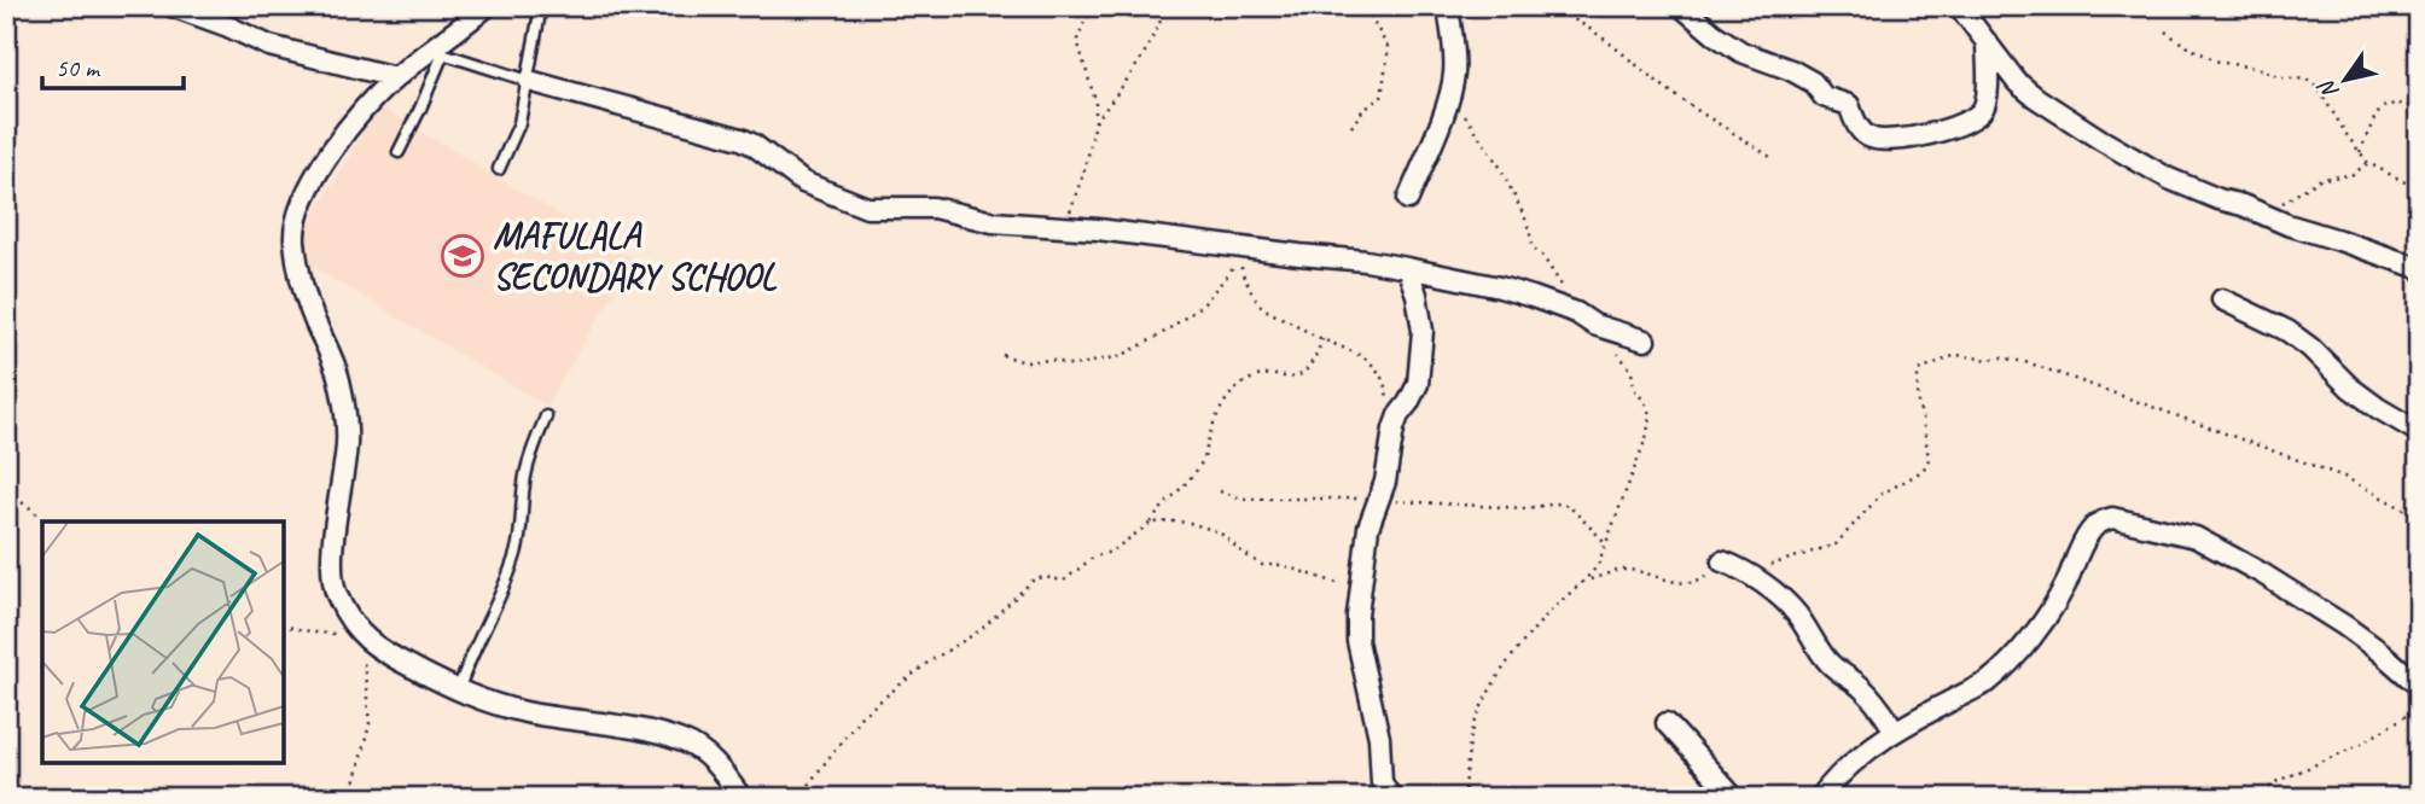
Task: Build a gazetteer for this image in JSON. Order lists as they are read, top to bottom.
{
  "places": {
    "school or university": ["MAFULALA SECONDARY SCHOOL"]
  },
  "scale_bar": "50 m",
  "north": "bottom left"
}
